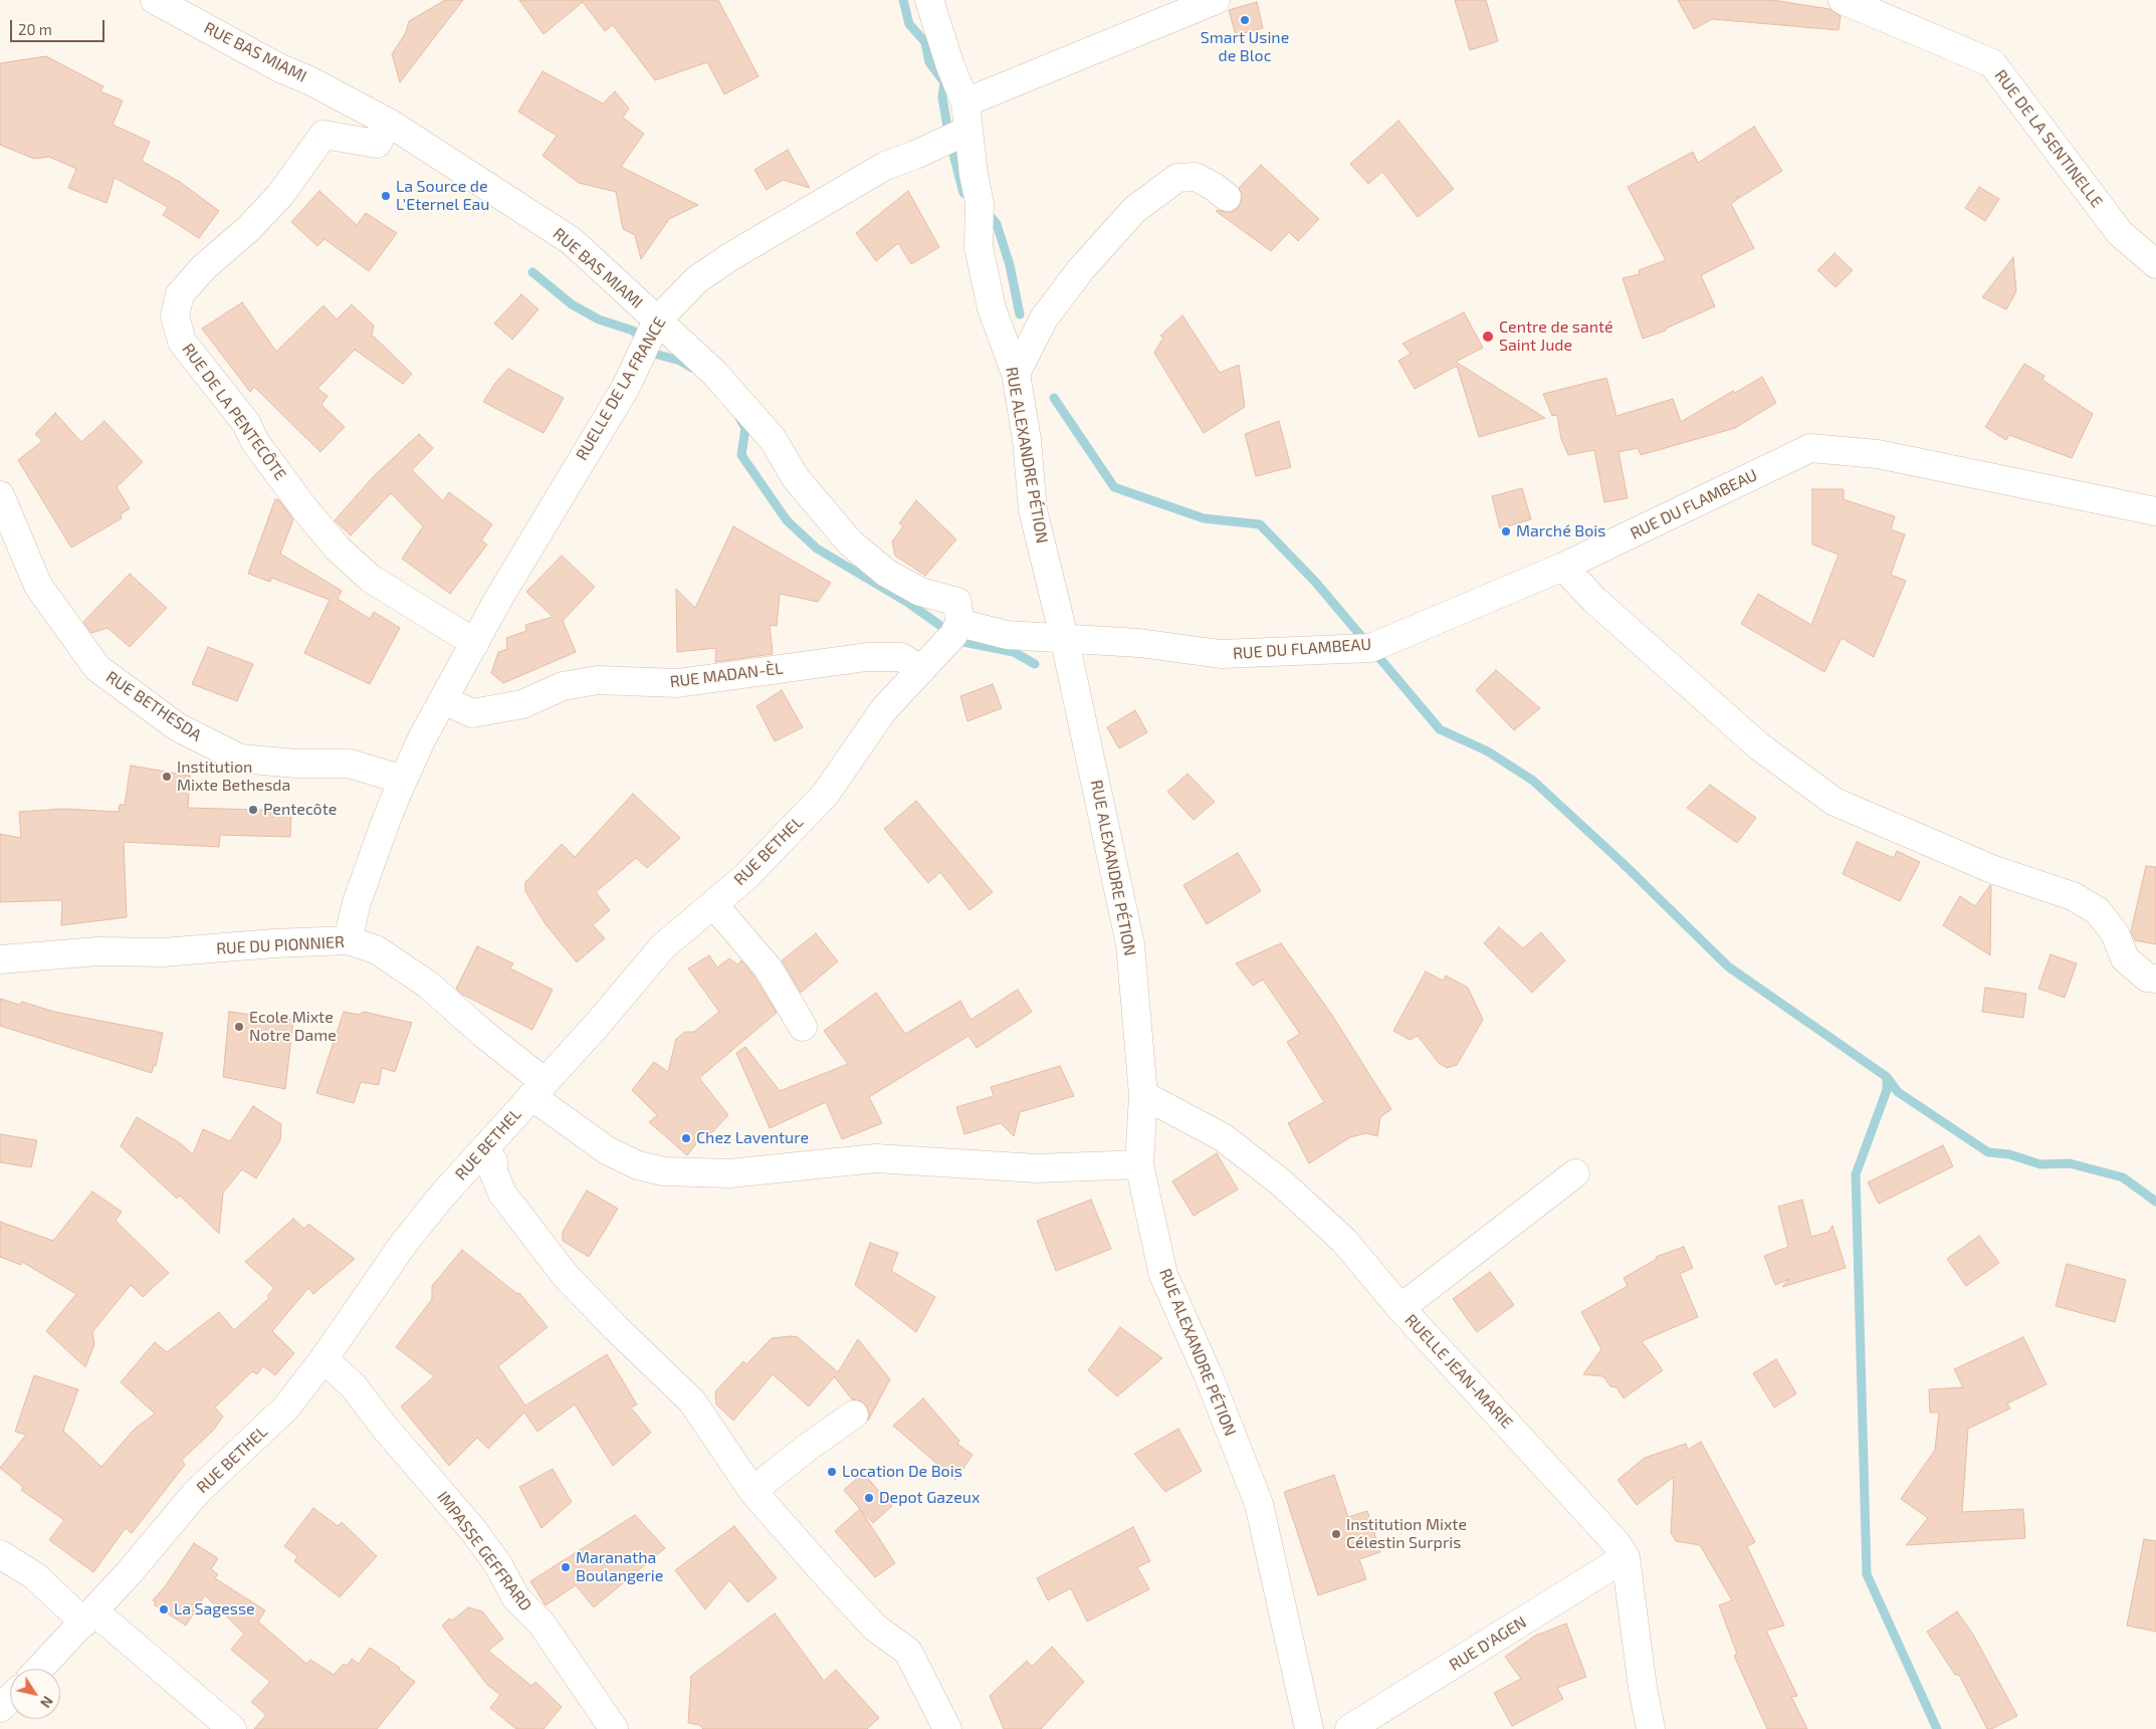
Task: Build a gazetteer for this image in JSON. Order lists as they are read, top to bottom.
{
  "streets": {
    "street": [
      "RUE BAS MIAMI",
      "RUE DE LA SENTINELLE",
      "RUELLE DE LA FRANCE",
      "RUE DE LA PENTECÔTE",
      "RUE ALEXANDRE PÉTION",
      "RUE DU FLAMBEAU",
      "RUE MADAN-ÈL",
      "RUE BETHESDA",
      "RUE BETHEL",
      "RUE DU PIONNIER",
      "RUELLE JEAN-MARIE",
      "IMPASSE GEFFRARD",
      "RUE D'AGEN"
    ]
  },
  "crossings": [
    ["RUE BAS MIAMI", "RUELLE DE LA FRANCE"],
    ["RUE BAS MIAMI", "RUE DE LA PENTECÔTE"],
    ["RUE BAS MIAMI", "RUE DU FLAMBEAU"],
    ["RUE BAS MIAMI", "RUE BETHEL"],
    ["RUELLE DE LA FRANCE", "RUE DE LA PENTECÔTE"],
    ["RUELLE DE LA FRANCE", "RUE ALEXANDRE PÉTION"],
    ["RUELLE DE LA FRANCE", "RUE MADAN-ÈL"],
    ["RUELLE DE LA FRANCE", "RUE BETHESDA"],
    ["RUELLE DE LA FRANCE", "RUE DU PIONNIER"],
    ["RUE ALEXANDRE PÉTION", "RUE DU FLAMBEAU"],
    ["RUE ALEXANDRE PÉTION", "RUE DU PIONNIER"],
    ["RUE ALEXANDRE PÉTION", "RUELLE JEAN-MARIE"],
    ["RUE DU FLAMBEAU", "RUE BETHEL"],
    ["RUE MADAN-ÈL", "RUE BETHEL"],
    ["RUE BETHEL", "RUE DU PIONNIER"],
    ["RUE BETHEL", "IMPASSE GEFFRARD"],
    ["RUELLE JEAN-MARIE", "RUE D'AGEN"]
  ],
  "places": [
    "Smart Usine de Bloc",
    "La Source de L'Eternel Eau",
    "Centre de santé Saint Jude",
    "Marché Bois",
    "Institution Mixte Bethesda",
    "Pentecôte",
    "Ecole Mixte Notre Dame",
    "Chez Laventure",
    "Location De Bois",
    "Depot Gazeux",
    "Institution Mixte Célestin Surpris",
    "Maranatha Boulangerie",
    "La Sagesse"
  ],
  "scale_bar": "20 m",
  "north": "bottom right"
}
